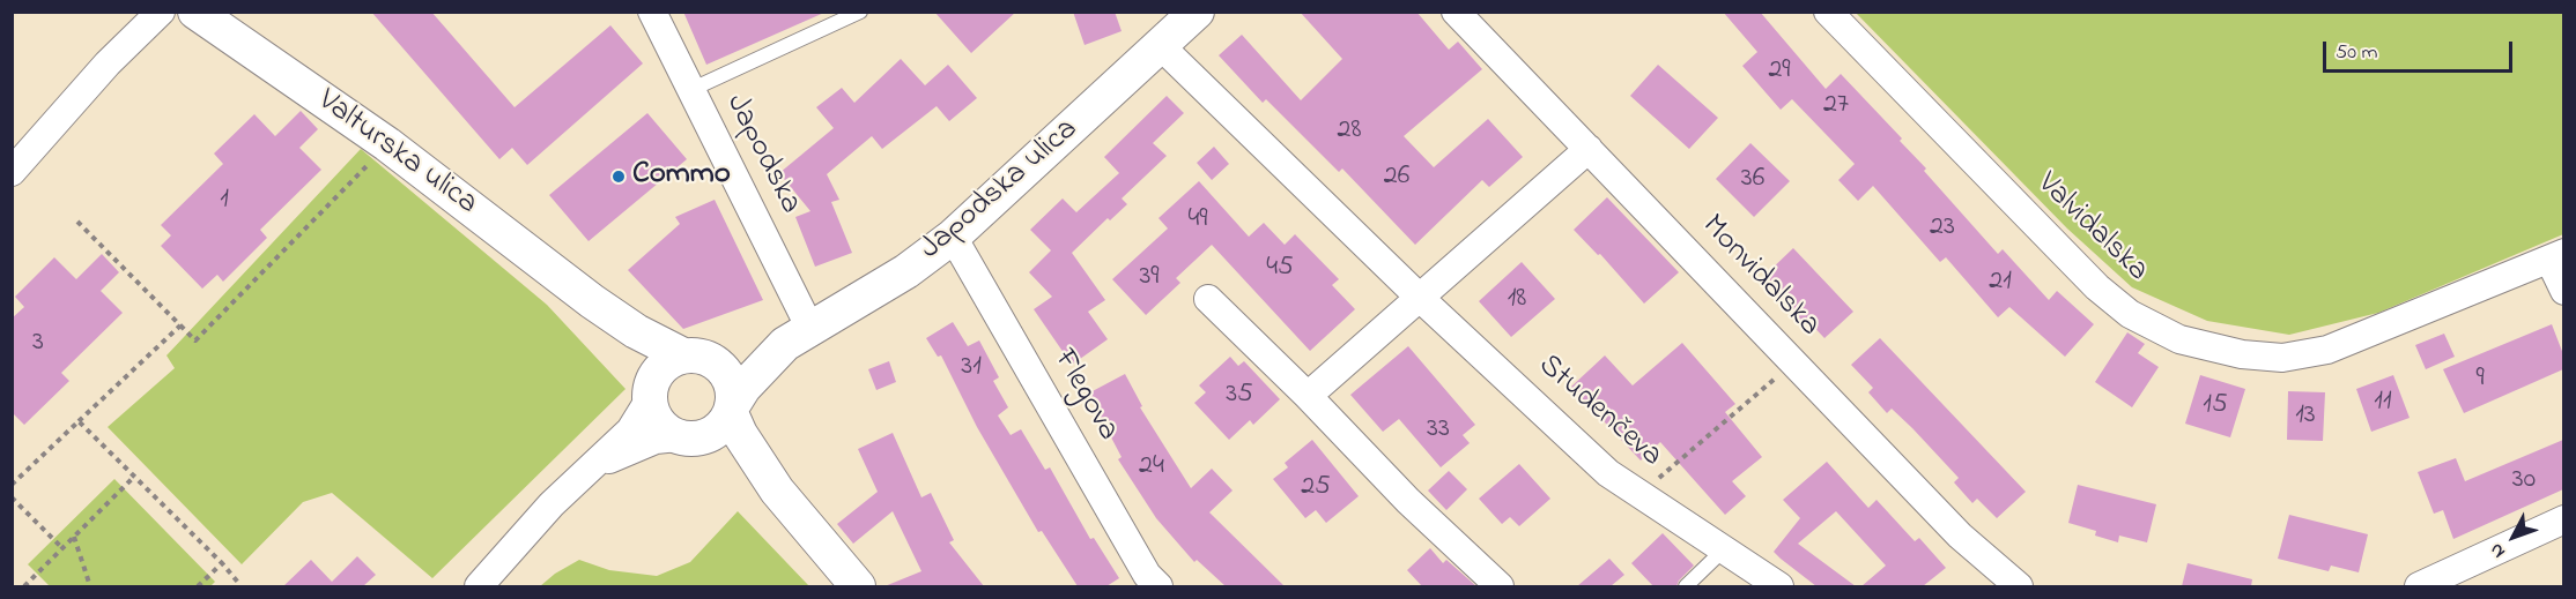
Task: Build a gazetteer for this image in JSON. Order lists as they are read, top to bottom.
{
  "streets": {
    "street": [
      "Valturska ulica",
      "Japodska",
      "Japodska ulica",
      "Valvidalska",
      "Monvidalska",
      "Flegova",
      "Studenčeva"
    ]
  },
  "crossings": [
    ["Valturska ulica", "Japodska ulica"],
    ["Japodska", "Japodska ulica"],
    ["Japodska ulica", "Flegova"],
    ["Japodska ulica", "Studenčeva"]
  ],
  "places": ["Commo"],
  "house_numbers": [
    "29",
    "27",
    "28",
    "26",
    "36",
    "1",
    "49",
    "23",
    "45",
    "39",
    "21",
    "18",
    "3",
    "31",
    "9",
    "35",
    "11",
    "15",
    "13",
    "33",
    "24",
    "30",
    "25"
  ],
  "scale_bar": "50 m",
  "north": "bottom left"
}
